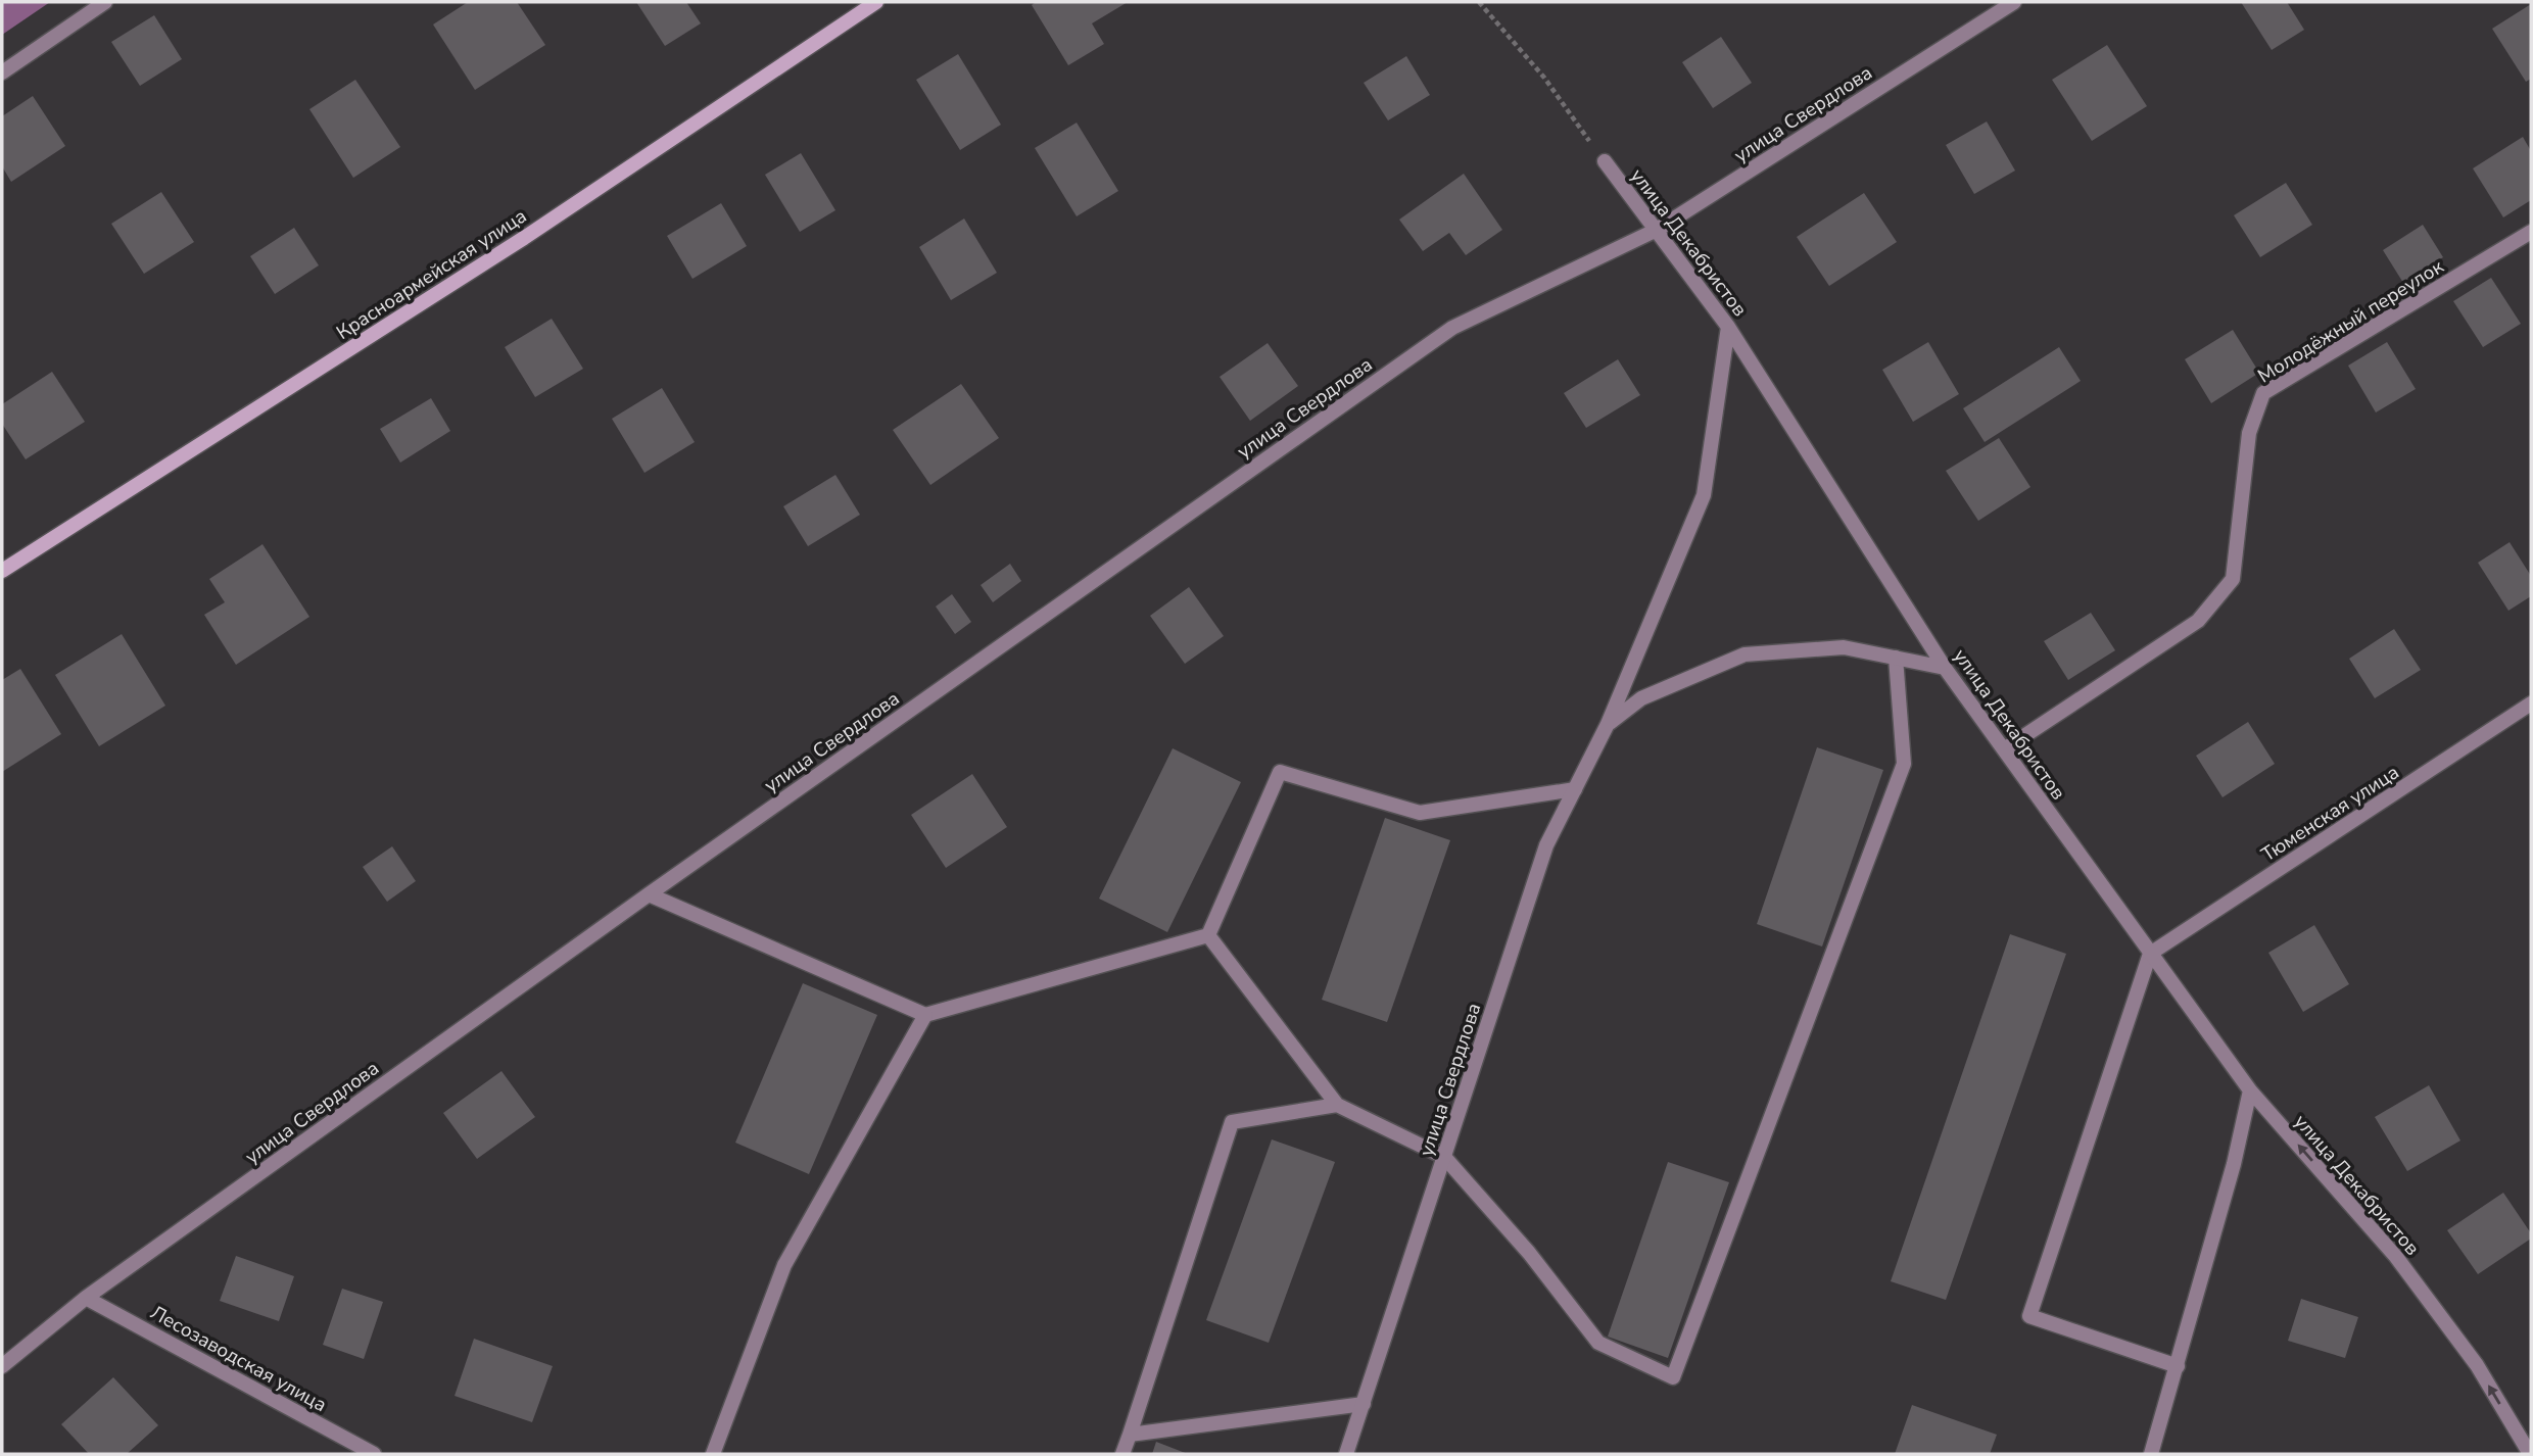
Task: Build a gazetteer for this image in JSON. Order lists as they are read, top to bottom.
{
  "streets": {
    "main road": ["Красноармейская улица"],
    "street": [
      "улица Свердлова",
      "улица Декабристов",
      "Молодёжный переулок",
      "Тюменская улица",
      "Лесозаводская улица"
    ]
  },
  "crossings": [
    ["улица Свердлова", "улица Декабристов"],
    ["улица Свердлова", "Лесозаводская улица"],
    ["улица Декабристов", "Молодёжный переулок"],
    ["улица Декабристов", "Тюменская улица"]
  ]
}
